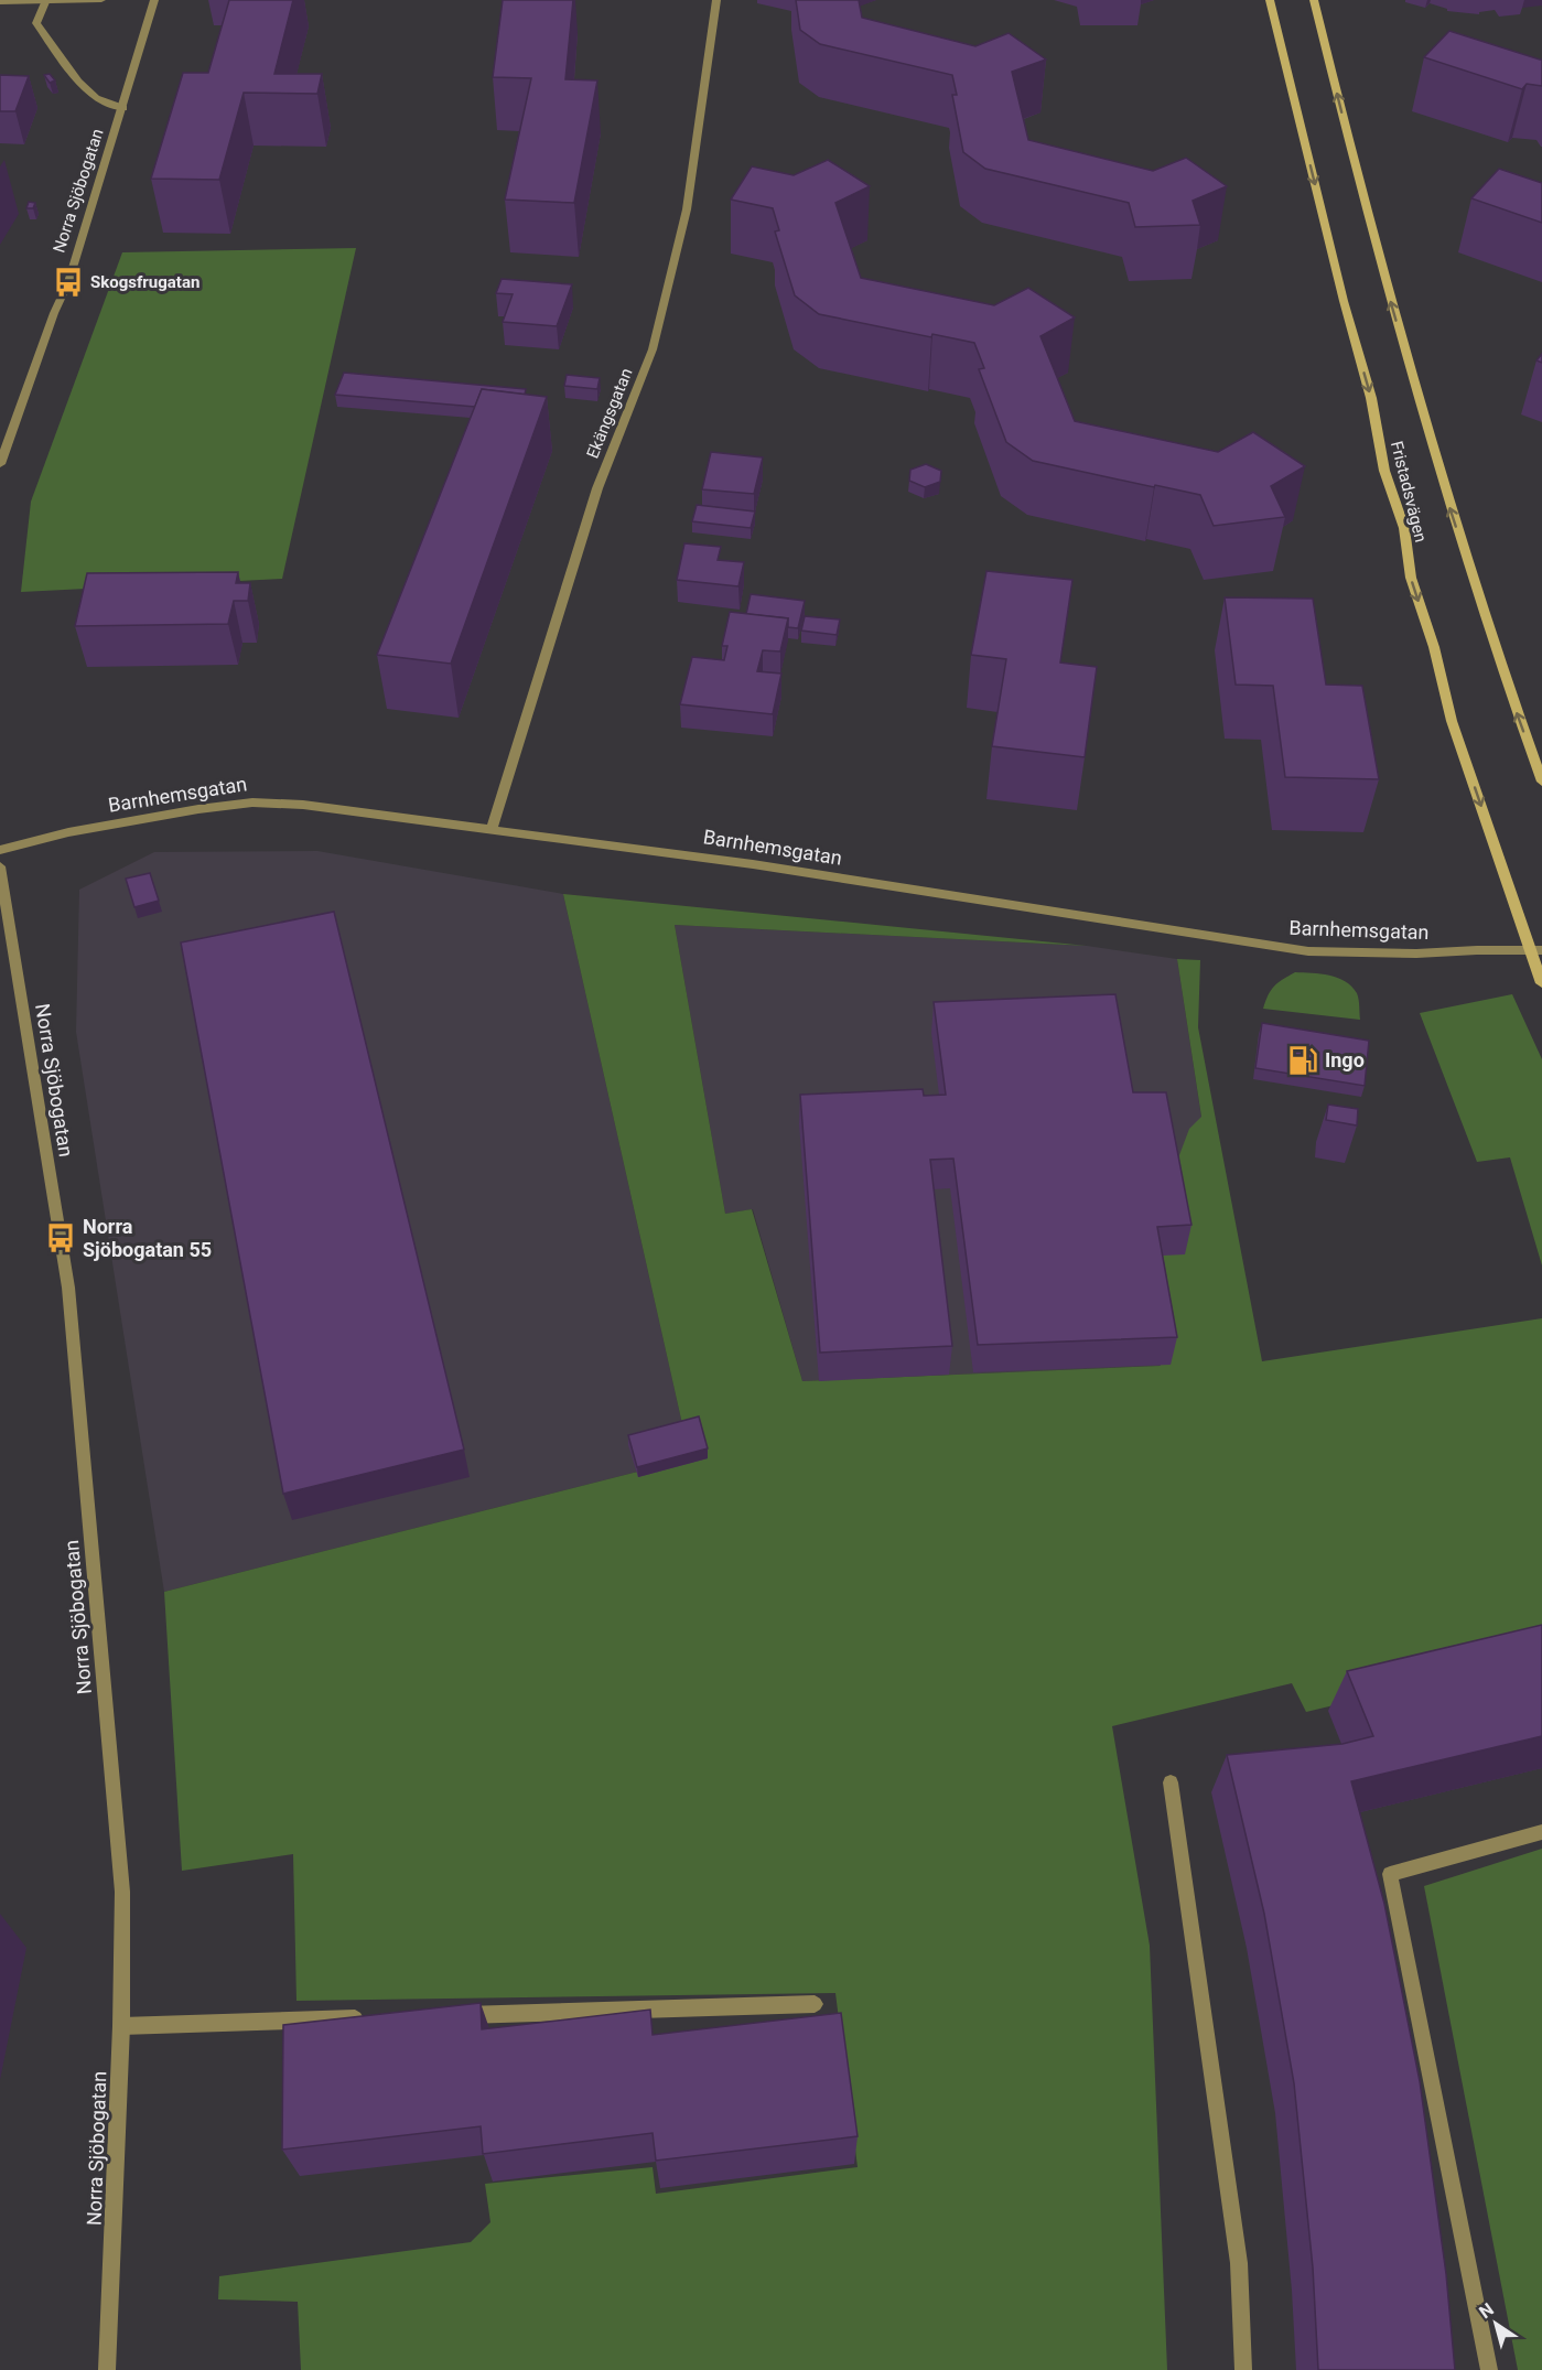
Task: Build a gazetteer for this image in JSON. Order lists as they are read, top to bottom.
{
  "streets": {
    "street": [
      "Norra Sjöbogatan",
      "Ekängsgatan",
      "Fristadsvägen",
      "Barnhemsgatan"
    ]
  },
  "crossings": [
    ["Ekängsgatan", "Barnhemsgatan"],
    ["Fristadsvägen", "Barnhemsgatan"]
  ],
  "places": {
    "bus stop": ["Skogsfrugatan", "Norra Sjöbogatan 55"],
    "fuel station": ["Ingo"]
  },
  "north": "top left"
}
